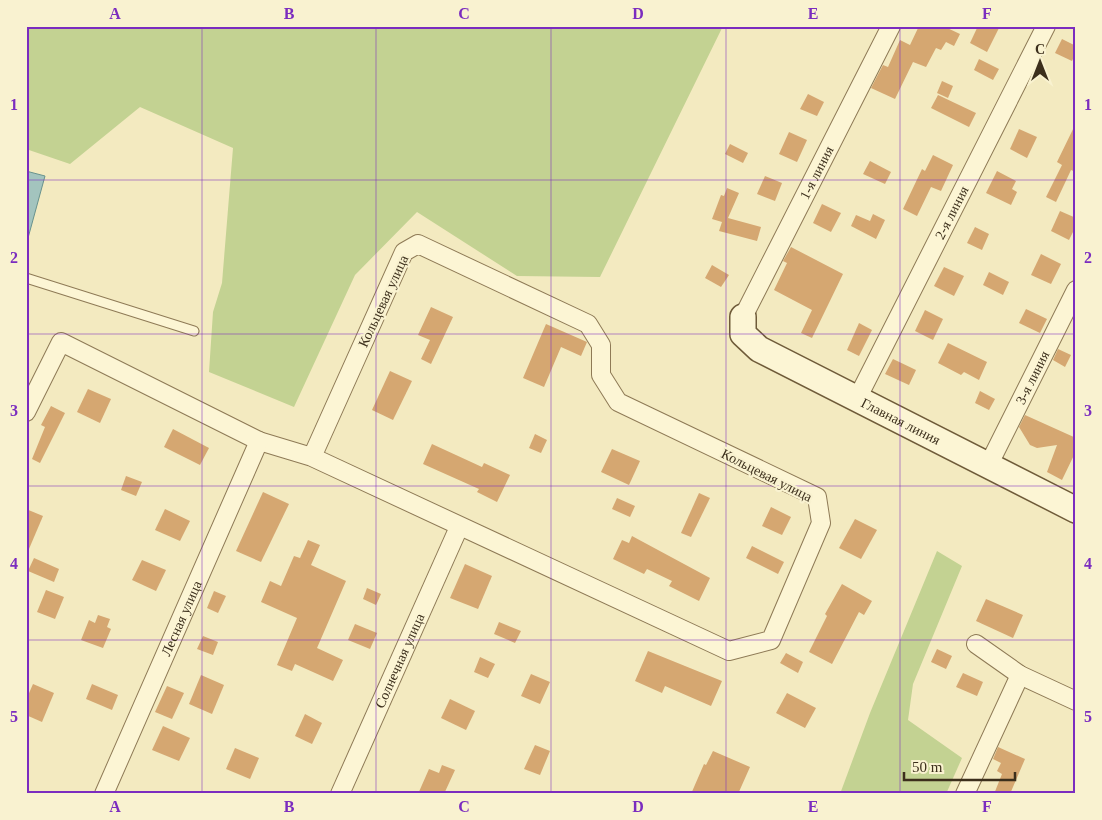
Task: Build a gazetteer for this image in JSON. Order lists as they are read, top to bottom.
{
  "streets": {
    "street": [
      "1-я линия",
      "2-я линия",
      "Кольцевая улица",
      "3-я линия",
      "Главная линия",
      "Лесная улица",
      "Солнечная улица"
    ]
  },
  "crossings": [
    ["1-я линия", "Главная линия"],
    ["2-я линия", "Главная линия"],
    ["Кольцевая улица", "Лесная улица"],
    ["Кольцевая улица", "Солнечная улица"],
    ["3-я линия", "Главная линия"]
  ],
  "scale_bar": "50 m",
  "north": "top",
  "grid": {
    "columns": [
      "A",
      "B",
      "C",
      "D",
      "E",
      "F"
    ],
    "rows": [
      "1",
      "2",
      "3",
      "4",
      "5"
    ]
  }
}
